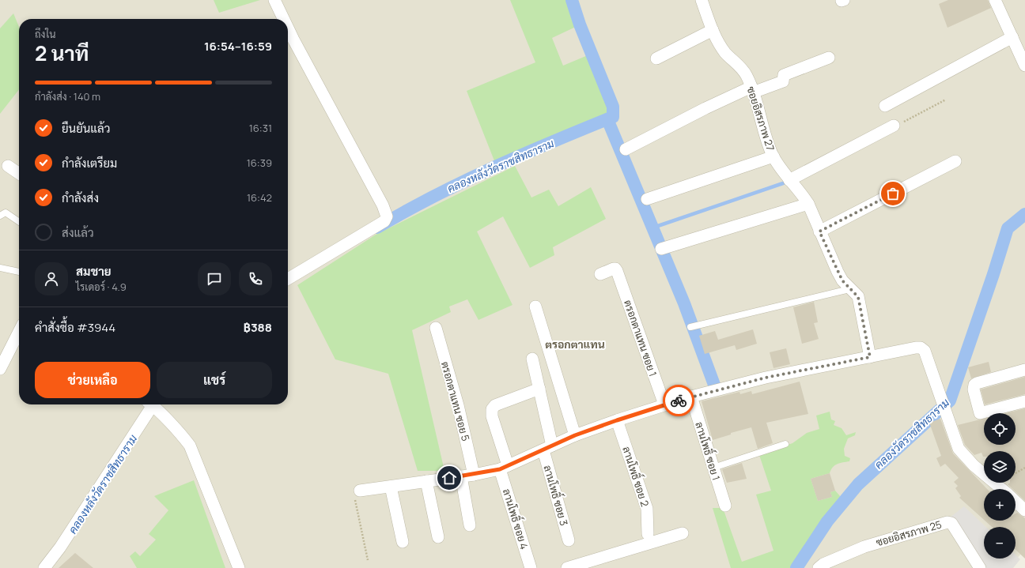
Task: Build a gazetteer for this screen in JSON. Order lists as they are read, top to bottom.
{
  "streets": {
    "street": [
      "ซอยอิสรภาพ 27",
      "ตรอกตาแทน ซอย 1",
      "ตรอกตาแทน ซอย 5",
      "ลานโพธิ์ ซอย 1",
      "ลานโพธิ์ ซอย 2",
      "ลานโพธิ์ ซอย 3",
      "ลานโพธิ์ ซอย 4",
      "ซอยอิสรภาพ 25"
    ]
  },
  "crossings": [
    ["ลานโพธิ์ ซอย 3", "ลานโพธิ์ ซอย 4"]
  ],
  "districts": ["ตรอกตาแทน"],
  "water": ["คลองหลังวัดราชสิทธาราม", "คลองวัดราชสิทธาราม"],
  "page": {
    "heading": ["2 นาที", "ถึงใน", "16:54–16:59"],
    "panel": [
      "สมชาย",
      "ไรเดอร์ · 4.9",
      "คำสั่งซื้อ #3944",
      "฿388"
    ],
    "bar": "กำลังส่ง · 140 m",
    "list": [
      ["ยืนยันแล้ว", "16:31"],
      ["กำลังเตรียม", "16:39"],
      ["กำลังส่ง", "16:42"],
      "ส่งแล้ว"
    ],
    "buttons": ["ช่วยเหลือ", "แชร์"],
    "map_buttons": ["+", "−"]
  }
}
